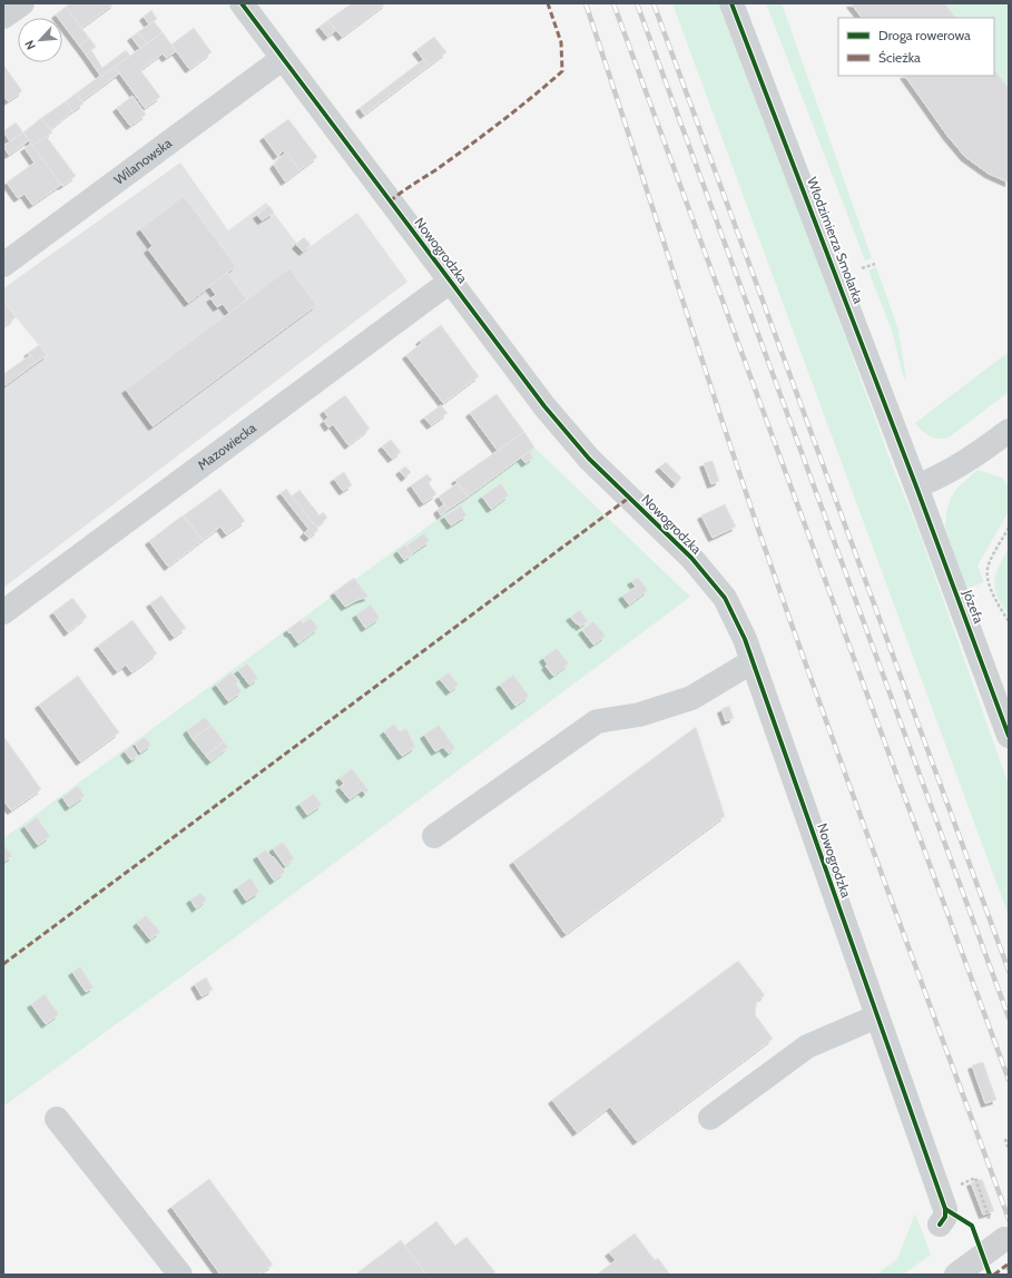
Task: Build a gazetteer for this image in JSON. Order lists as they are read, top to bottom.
{
  "streets": {
    "street": [
      "Wilanowska",
      "Włodzimierza Smolarka",
      "Nowogrodzka",
      "Mazowiecka",
      "Józefa"
    ]
  },
  "crossings": [
    ["Wilanowska", "Nowogrodzka"],
    ["Włodzimierza Smolarka", "Józefa"],
    ["Nowogrodzka", "Mazowiecka"]
  ],
  "legend": ["Droga rowerowa", "Ścieżka"],
  "north": "bottom left"
}
